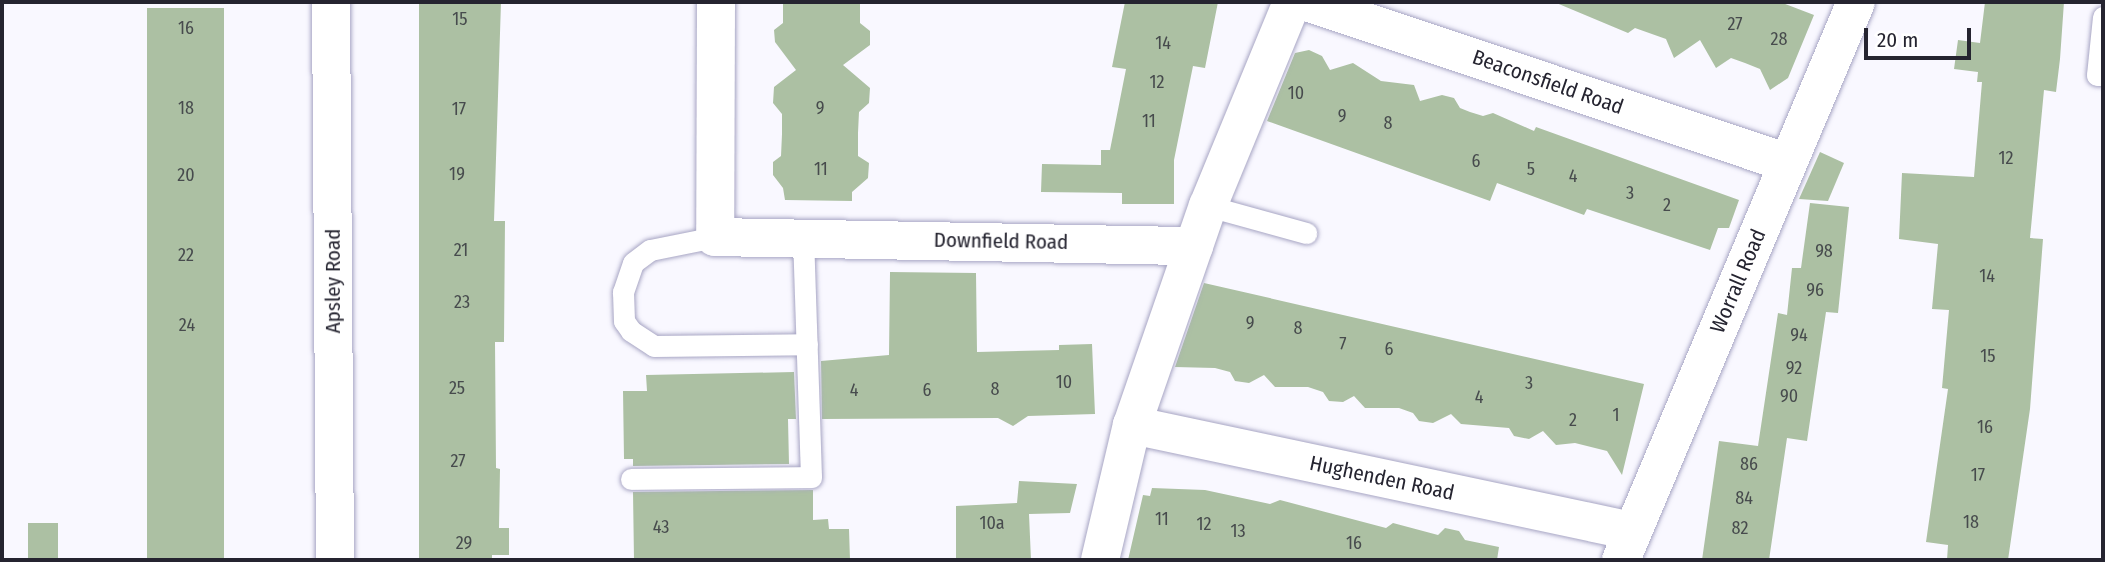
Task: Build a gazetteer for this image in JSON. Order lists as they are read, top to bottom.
{
  "streets": {
    "street": [
      "Beaconsfield Road",
      "Downfield Road",
      "Apsley Road",
      "Worrall Road",
      "Hughenden Road"
    ]
  },
  "crossings": [
    ["Beaconsfield Road", "Worrall Road"],
    ["Worrall Road", "Hughenden Road"]
  ],
  "house_numbers": [
    "15",
    "27",
    "16",
    "28",
    "14",
    "12",
    "10",
    "18",
    "9",
    "17",
    "9",
    "11",
    "8",
    "12",
    "6",
    "11",
    "5",
    "19",
    "20",
    "4",
    "3",
    "2",
    "21",
    "98",
    "22",
    "14",
    "96",
    "23",
    "9",
    "24",
    "8",
    "94",
    "7",
    "6",
    "15",
    "92",
    "10",
    "3",
    "25",
    "8",
    "4",
    "6",
    "90",
    "4",
    "1",
    "2",
    "16",
    "27",
    "86",
    "17",
    "84",
    "11",
    "18",
    "10a",
    "12",
    "43",
    "82",
    "13",
    "29",
    "16"
  ],
  "scale_bar": "20 m"
}
